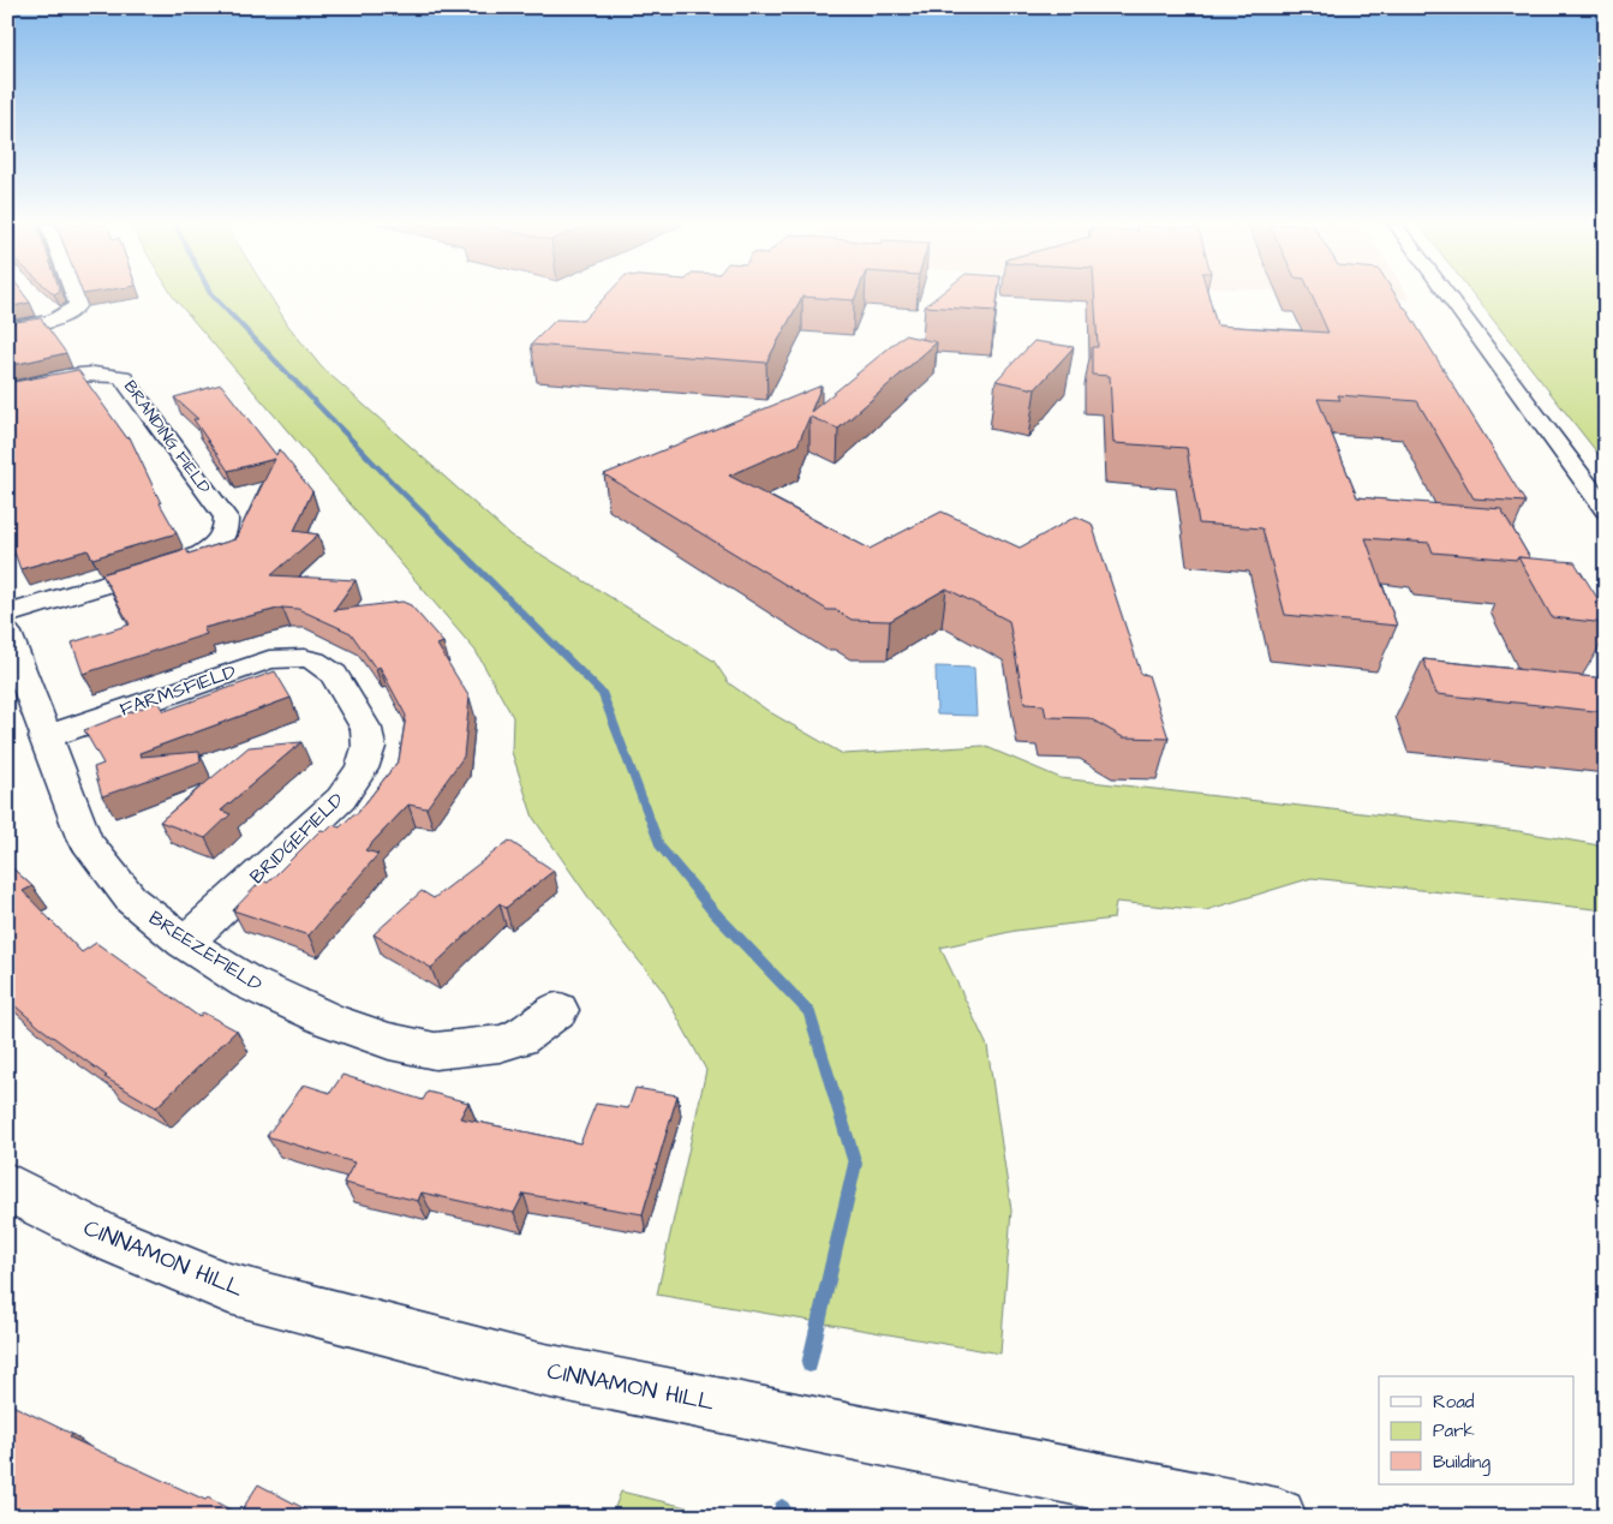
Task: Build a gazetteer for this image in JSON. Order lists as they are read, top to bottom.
{
  "streets": {
    "street": [
      "BRANDING FIELD",
      "FARMSFIELD",
      "BRIDGEFIELD",
      "BREEZEFIELD",
      "CINNAMON HILL"
    ]
  },
  "crossings": [
    ["FARMSFIELD", "BRIDGEFIELD"],
    ["FARMSFIELD", "BREEZEFIELD"],
    ["BRIDGEFIELD", "BREEZEFIELD"]
  ],
  "legend": ["Road", "Park", "Building"]
}
